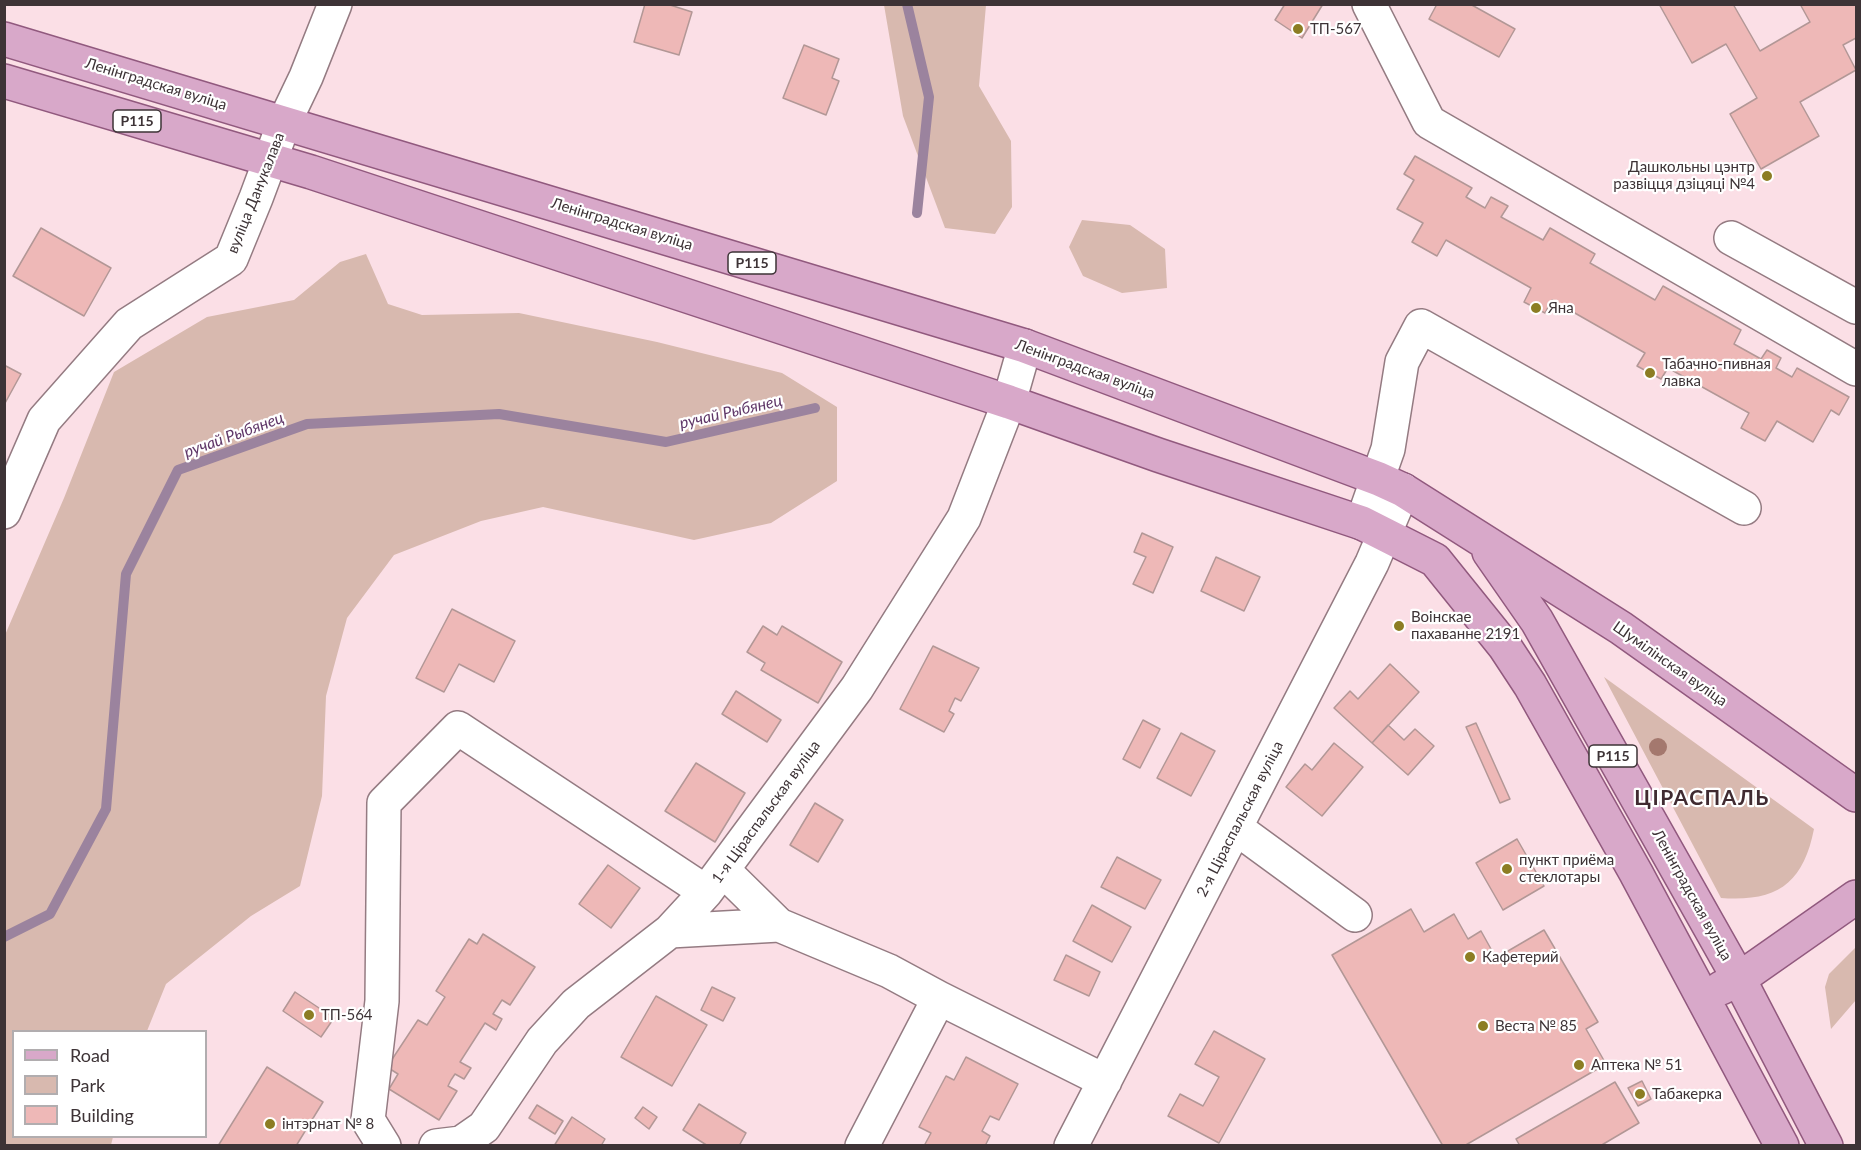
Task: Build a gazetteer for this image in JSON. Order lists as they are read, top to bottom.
{
  "streets": {
    "main road": ["Ленінградская вуліца", "Р115", "Шумілінская вуліца"],
    "street": ["вуліца Данукалава", "1-я Ціраспальская вуліца", "2-я Ціраспальская вуліца"]
  },
  "crossings": [
    ["Ленінградская вуліца", "вуліца Данукалава"],
    ["Ленінградская вуліца", "Шумілінская вуліца"],
    ["Ленінградская вуліца", "1-я Ціраспальская вуліца"],
    ["Ленінградская вуліца", "2-я Ціраспальская вуліца"],
    ["Р115", "вуліца Данукалава"],
    ["Р115", "1-я Ціраспальская вуліца"],
    ["Р115", "2-я Ціраспальская вуліца"]
  ],
  "districts": ["ЦІРАСПАЛЬ"],
  "water": ["ручай Рыбянец"],
  "places": [
    "ТП-567",
    "Дашкольны цэнтр развіцця дзіцяці №4",
    "Яна",
    "Табачно-пивная лавка",
    "Воінскае пахаванне 2191",
    "пункт приёма стеклотары",
    "Кафетерий",
    "ТП-564",
    "Веста № 85",
    "Аптека № 51",
    "Табакерка",
    "інтэрнат № 8"
  ],
  "legend": ["Road", "Park", "Building"]
}
